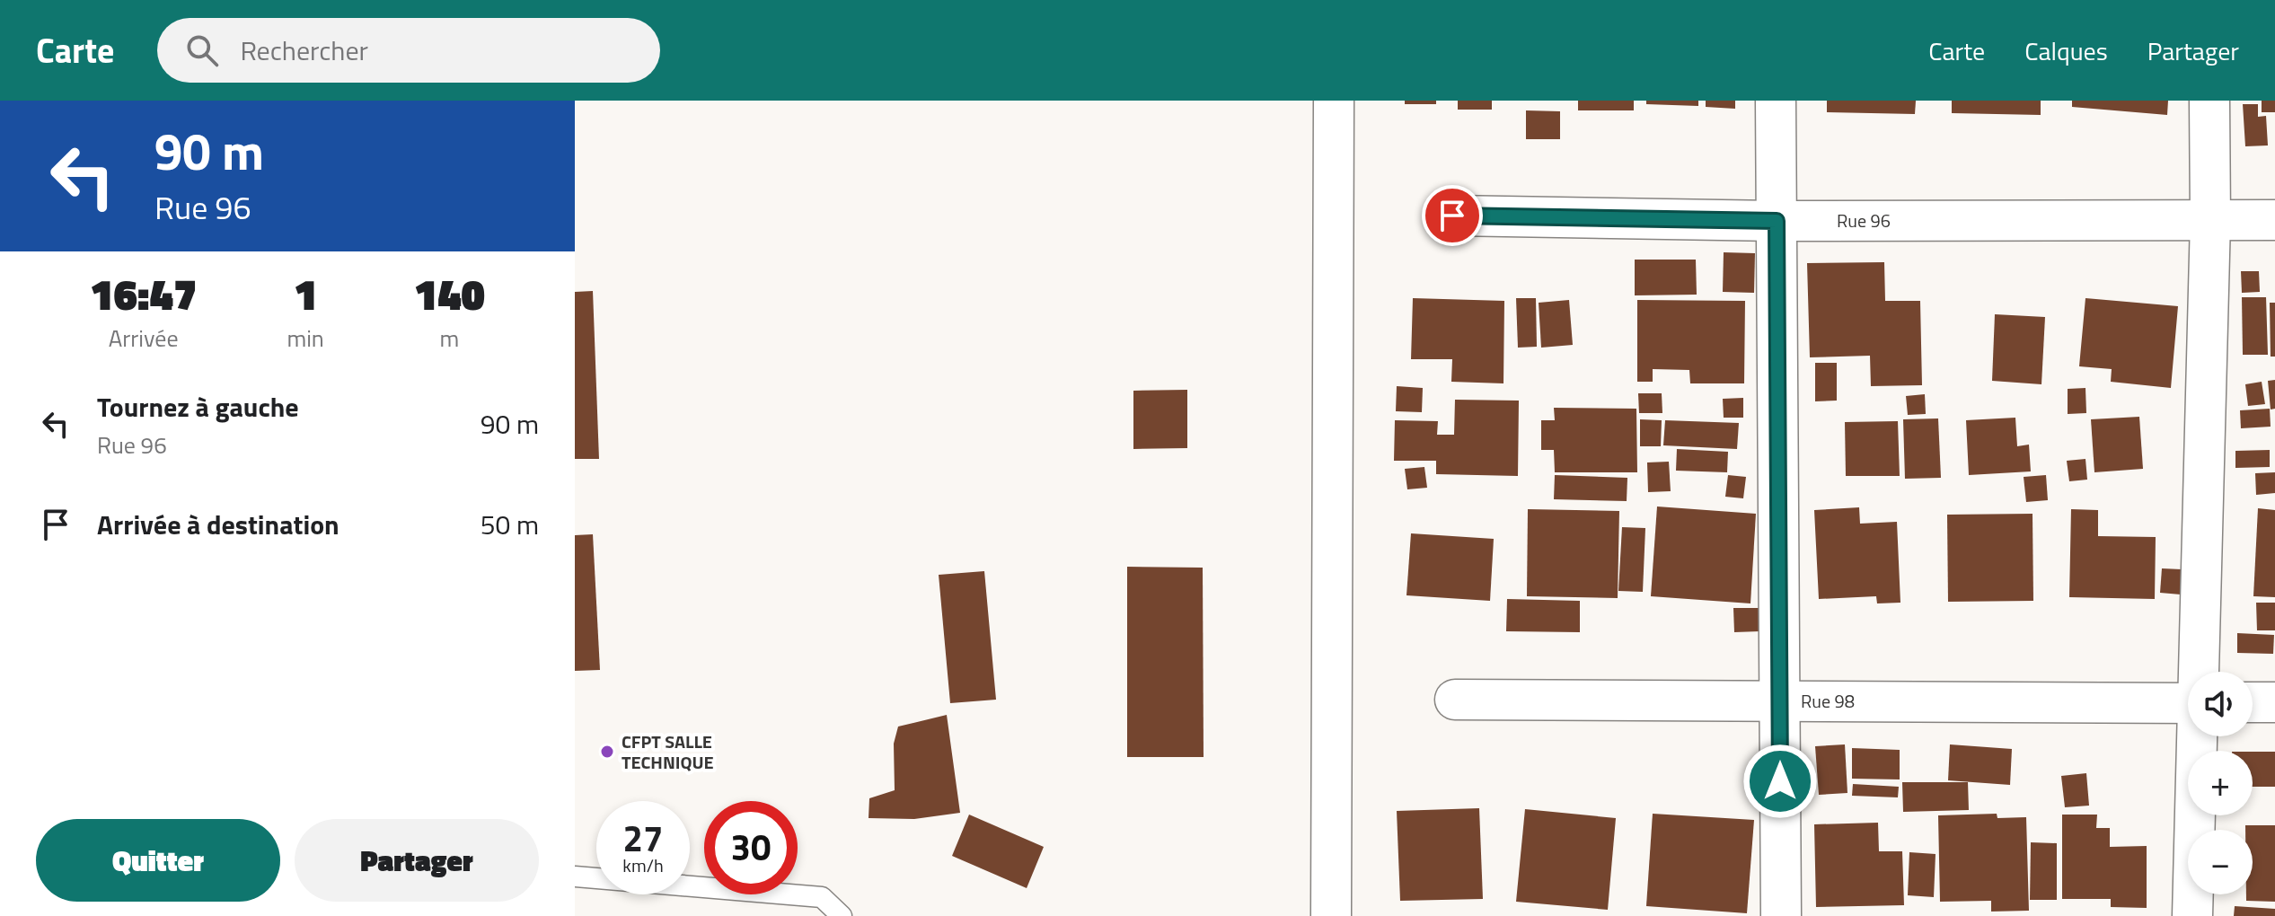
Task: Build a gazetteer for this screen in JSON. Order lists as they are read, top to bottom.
{
  "streets": {
    "street": ["Rue 96", "Rue 98"]
  },
  "places": ["CFPT SALLE TECHNIQUE"],
  "page": {
    "header": "Carte",
    "search": "Rechercher",
    "nav": ["Carte", "Calques", "Partager"],
    "turn": ["90 m", "Rue 96"],
    "eta": [
      "16:47",
      "Arrivée",
      "1",
      "min",
      "140",
      "m"
    ],
    "list": [
      {
        "name": "Tournez à gauche",
        "note": "Rue 96",
        "value": "90 m"
      },
      {
        "name": "Arrivée à destination",
        "value": "50 m"
      }
    ],
    "map_buttons": ["+", "−"],
    "speed": "27 km/h",
    "limit": "30",
    "buttons": ["Quitter", "Partager"]
  }
}
